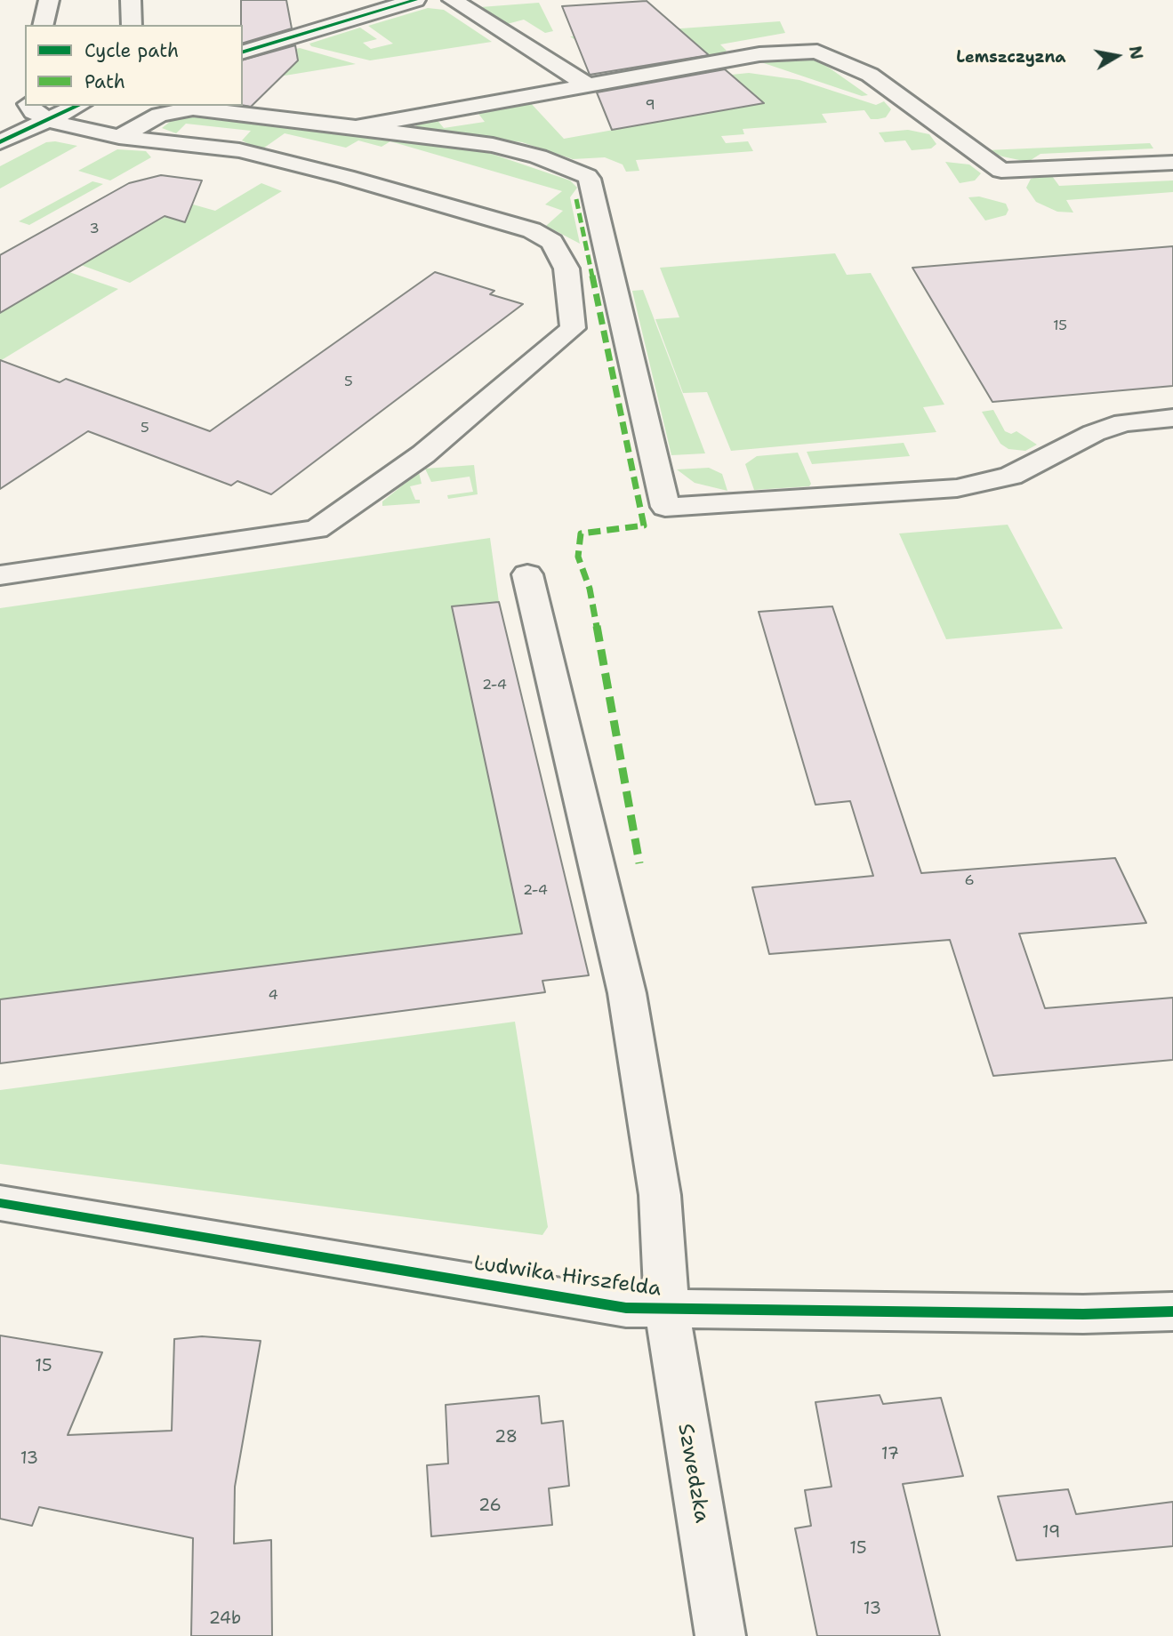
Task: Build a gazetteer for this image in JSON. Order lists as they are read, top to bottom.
{
  "streets": {
    "street": ["Ludwika Hirszfelda", "Szwedzka"]
  },
  "crossings": [
    ["Ludwika Hirszfelda", "Szwedzka"]
  ],
  "districts": ["Lemszczyzna"],
  "house_numbers": [
    "9",
    "3",
    "15",
    "5",
    "5",
    "2-4",
    "6",
    "2-4",
    "4",
    "15",
    "28",
    "17",
    "13",
    "26",
    "19",
    "15",
    "13",
    "24b"
  ],
  "legend": ["Cycle path", "Path"],
  "north": "right"
}
